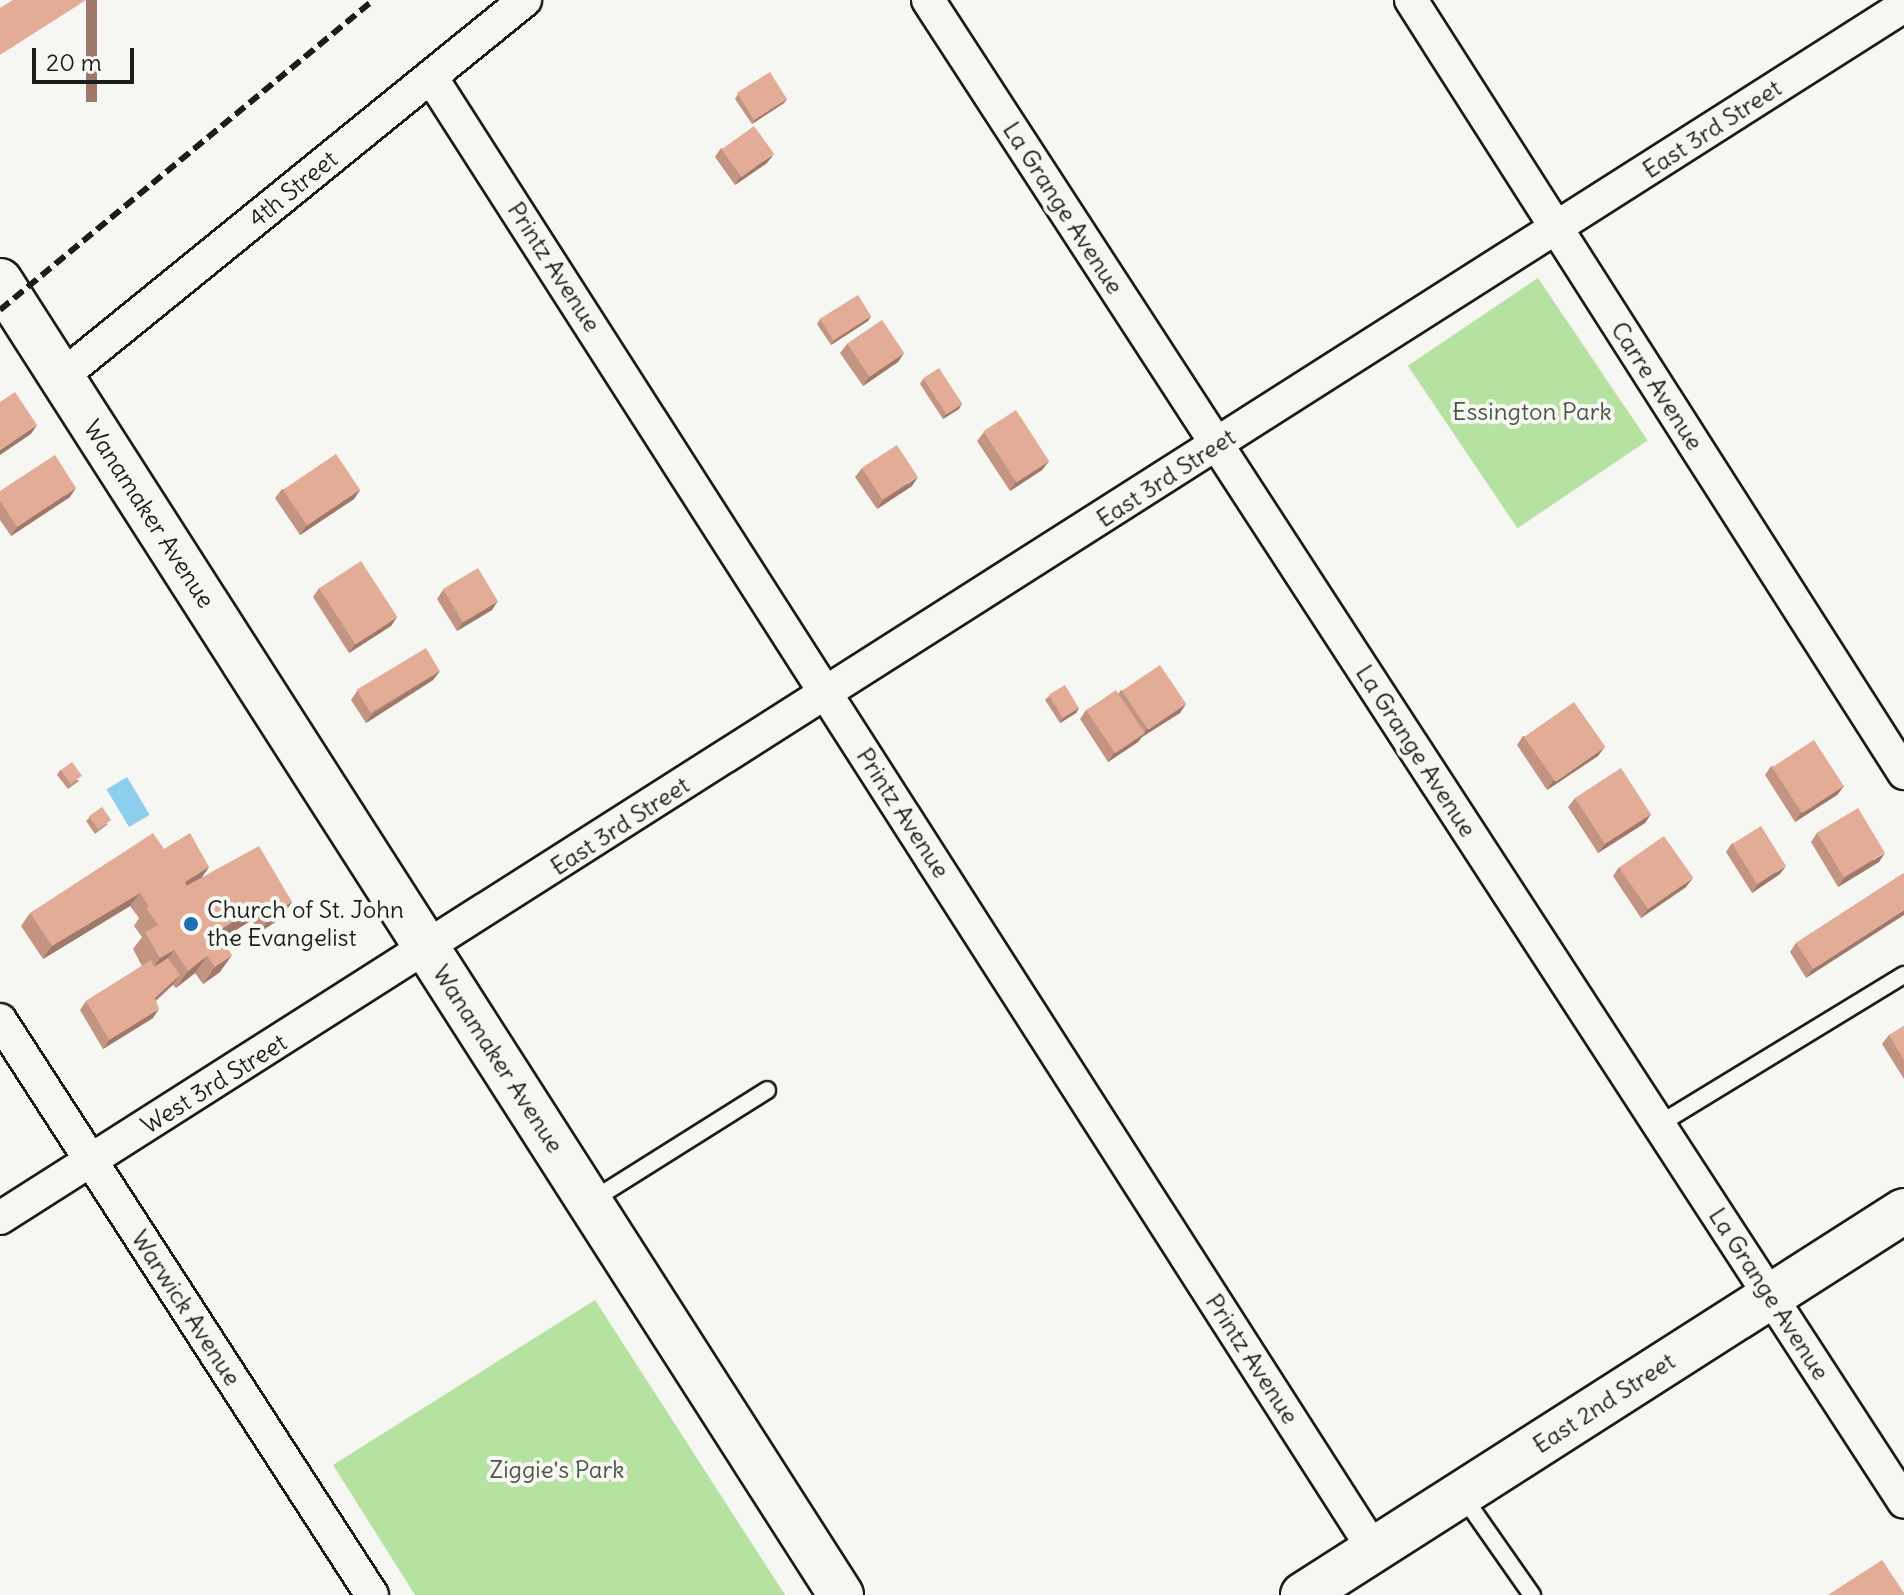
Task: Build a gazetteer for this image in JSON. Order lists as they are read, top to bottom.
{
  "streets": {
    "street": [
      "East 3rd Street",
      "4th Street",
      "La Grange Avenue",
      "Printz Avenue",
      "Carre Avenue",
      "Wanamaker Avenue",
      "West 3rd Street",
      "Warwick Avenue",
      "East 2nd Street"
    ]
  },
  "crossings": [
    ["East 3rd Street", "La Grange Avenue"],
    ["East 3rd Street", "Printz Avenue"],
    ["East 3rd Street", "Carre Avenue"],
    ["East 3rd Street", "Wanamaker Avenue"],
    ["East 3rd Street", "West 3rd Street"],
    ["4th Street", "Printz Avenue"],
    ["4th Street", "Wanamaker Avenue"],
    ["La Grange Avenue", "East 2nd Street"],
    ["Printz Avenue", "East 2nd Street"],
    ["Wanamaker Avenue", "West 3rd Street"],
    ["West 3rd Street", "Warwick Avenue"]
  ],
  "parks": ["Essington Park", "Ziggie's Park"],
  "places": ["Church of St. John the Evangelist"],
  "scale_bar": "20 m"
}
